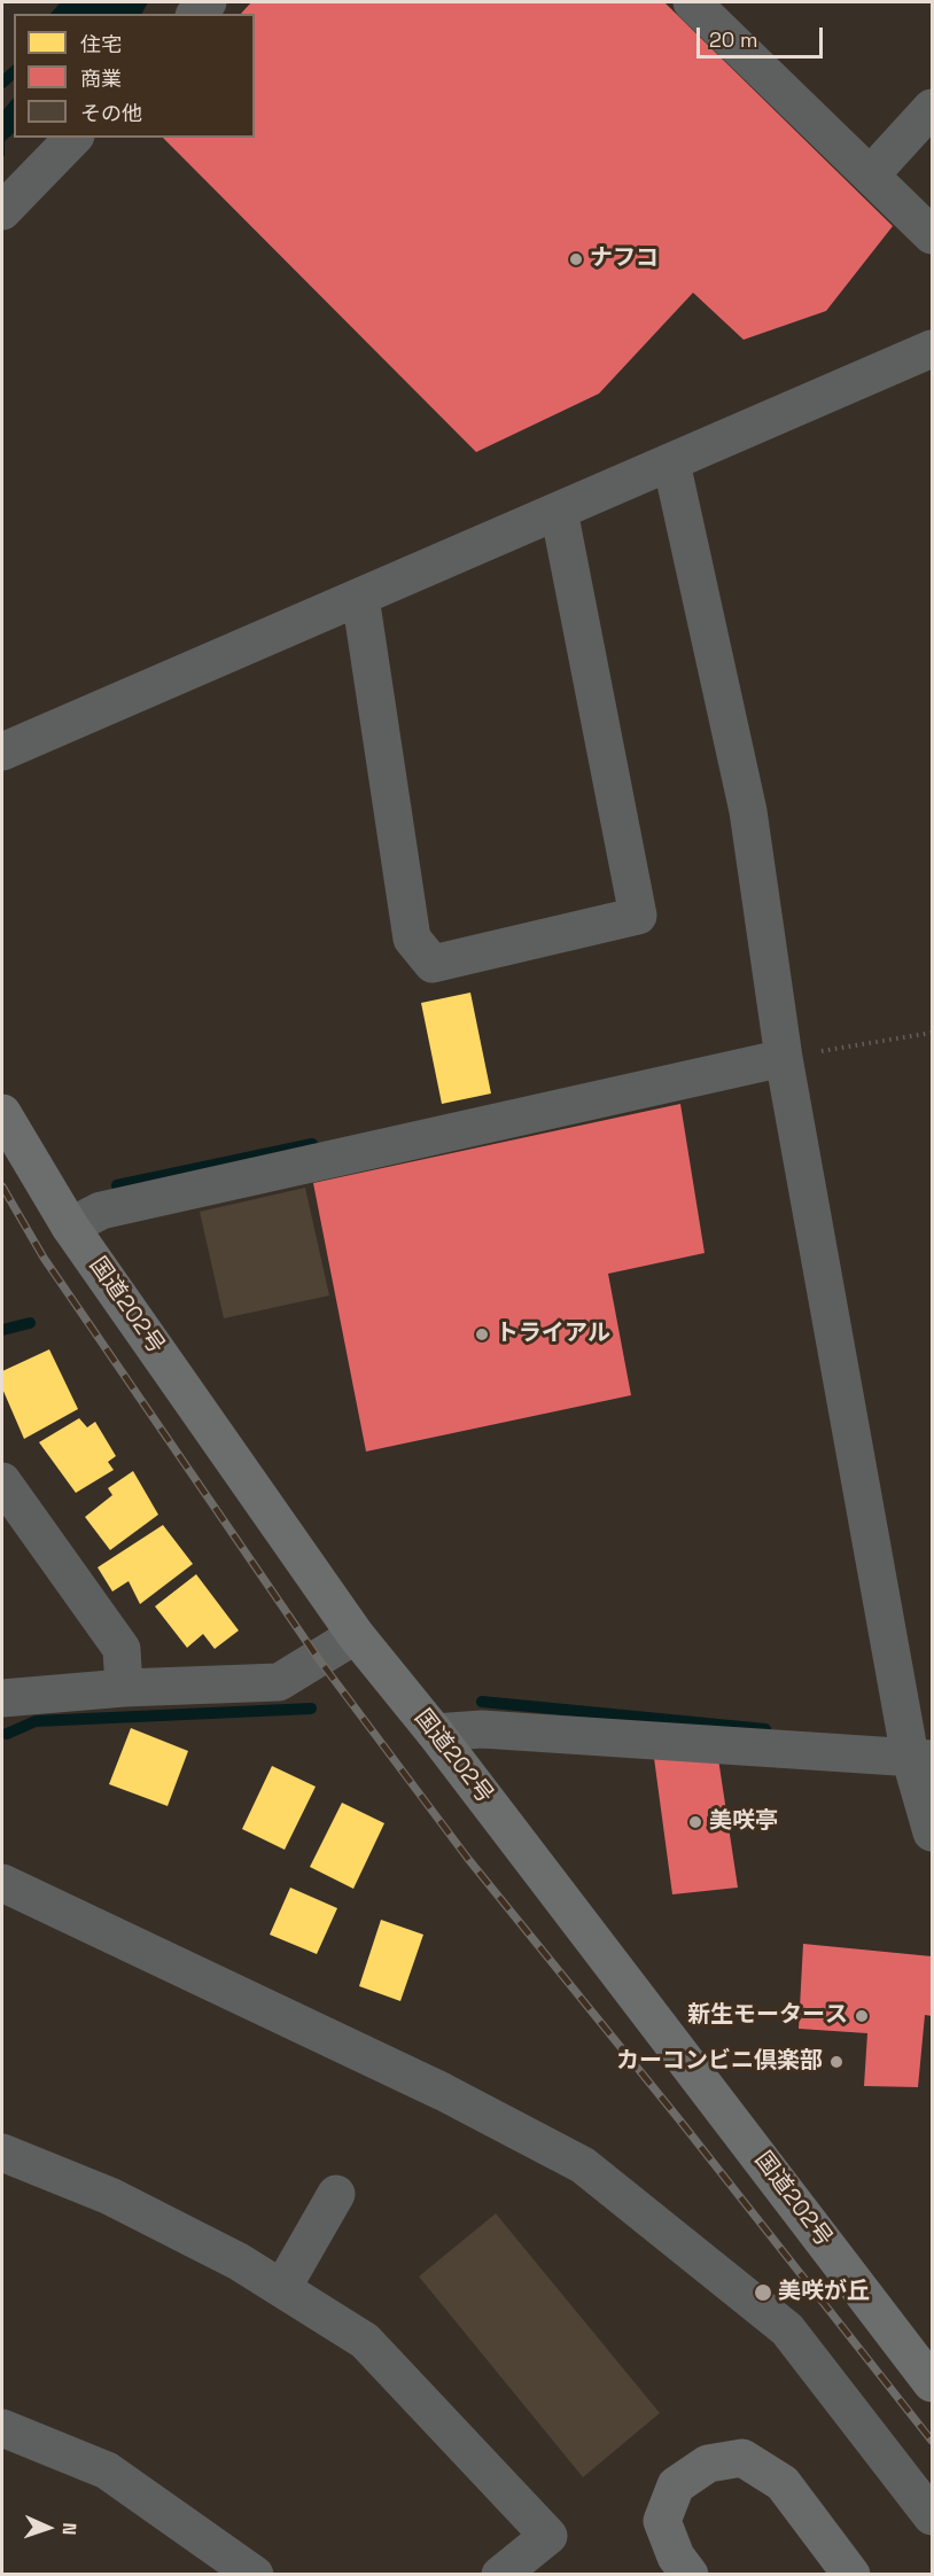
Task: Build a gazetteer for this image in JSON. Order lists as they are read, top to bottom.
{
  "streets": {
    "highway": ["国道202号"]
  },
  "places": [
    "ナフコ",
    "トライアル",
    "美咲亭",
    "新生モータース",
    "カーコンビニ倶楽部",
    "美咲が丘"
  ],
  "legend": ["住宅", "商業", "その他"],
  "scale_bar": "20 m",
  "north": "right"
}
